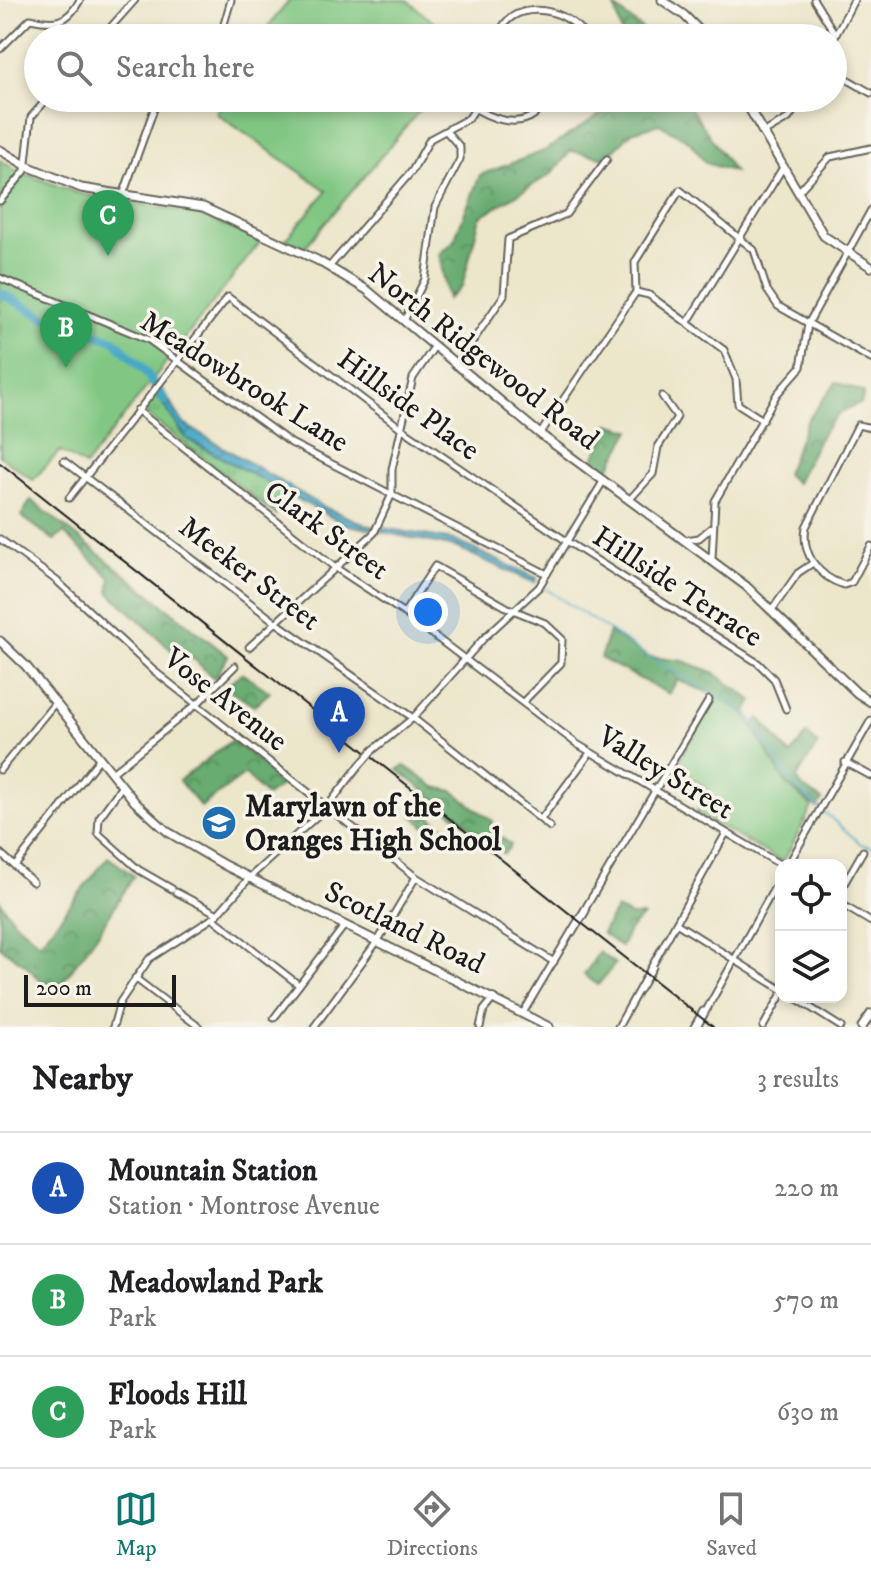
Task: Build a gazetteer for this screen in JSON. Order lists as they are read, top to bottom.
{
  "streets": {
    "street": [
      "North Ridgewood Road",
      "Meadowbrook Lane",
      "Hillside Place",
      "Clark Street",
      "Meeker Street",
      "Hillside Terrace",
      "Vose Avenue",
      "Valley Street",
      "Scotland Road"
    ]
  },
  "crossings": [
    ["Meadowbrook Lane", "Hillside Place"],
    ["Hillside Place", "Hillside Terrace"],
    ["Clark Street", "Valley Street"]
  ],
  "places": {
    "school or university": ["Marylawn of the Oranges High School"]
  },
  "scale_bar": "200 m",
  "page": {
    "search": "Search here",
    "pins": ["C", "B", "A"],
    "scale": "200 m",
    "heading": ["Nearby", "3 results"],
    "list": [
      {
        "mark": "A",
        "name": "Mountain Station",
        "note": "Station · Montrose Avenue",
        "value": "220 m"
      },
      {
        "mark": "B",
        "name": "Meadowland Park",
        "note": "Park",
        "value": "570 m"
      },
      {
        "mark": "C",
        "name": "Floods Hill",
        "note": "Park",
        "value": "630 m"
      }
    ],
    "nav": ["Map", "Directions", "Saved"]
  }
}
